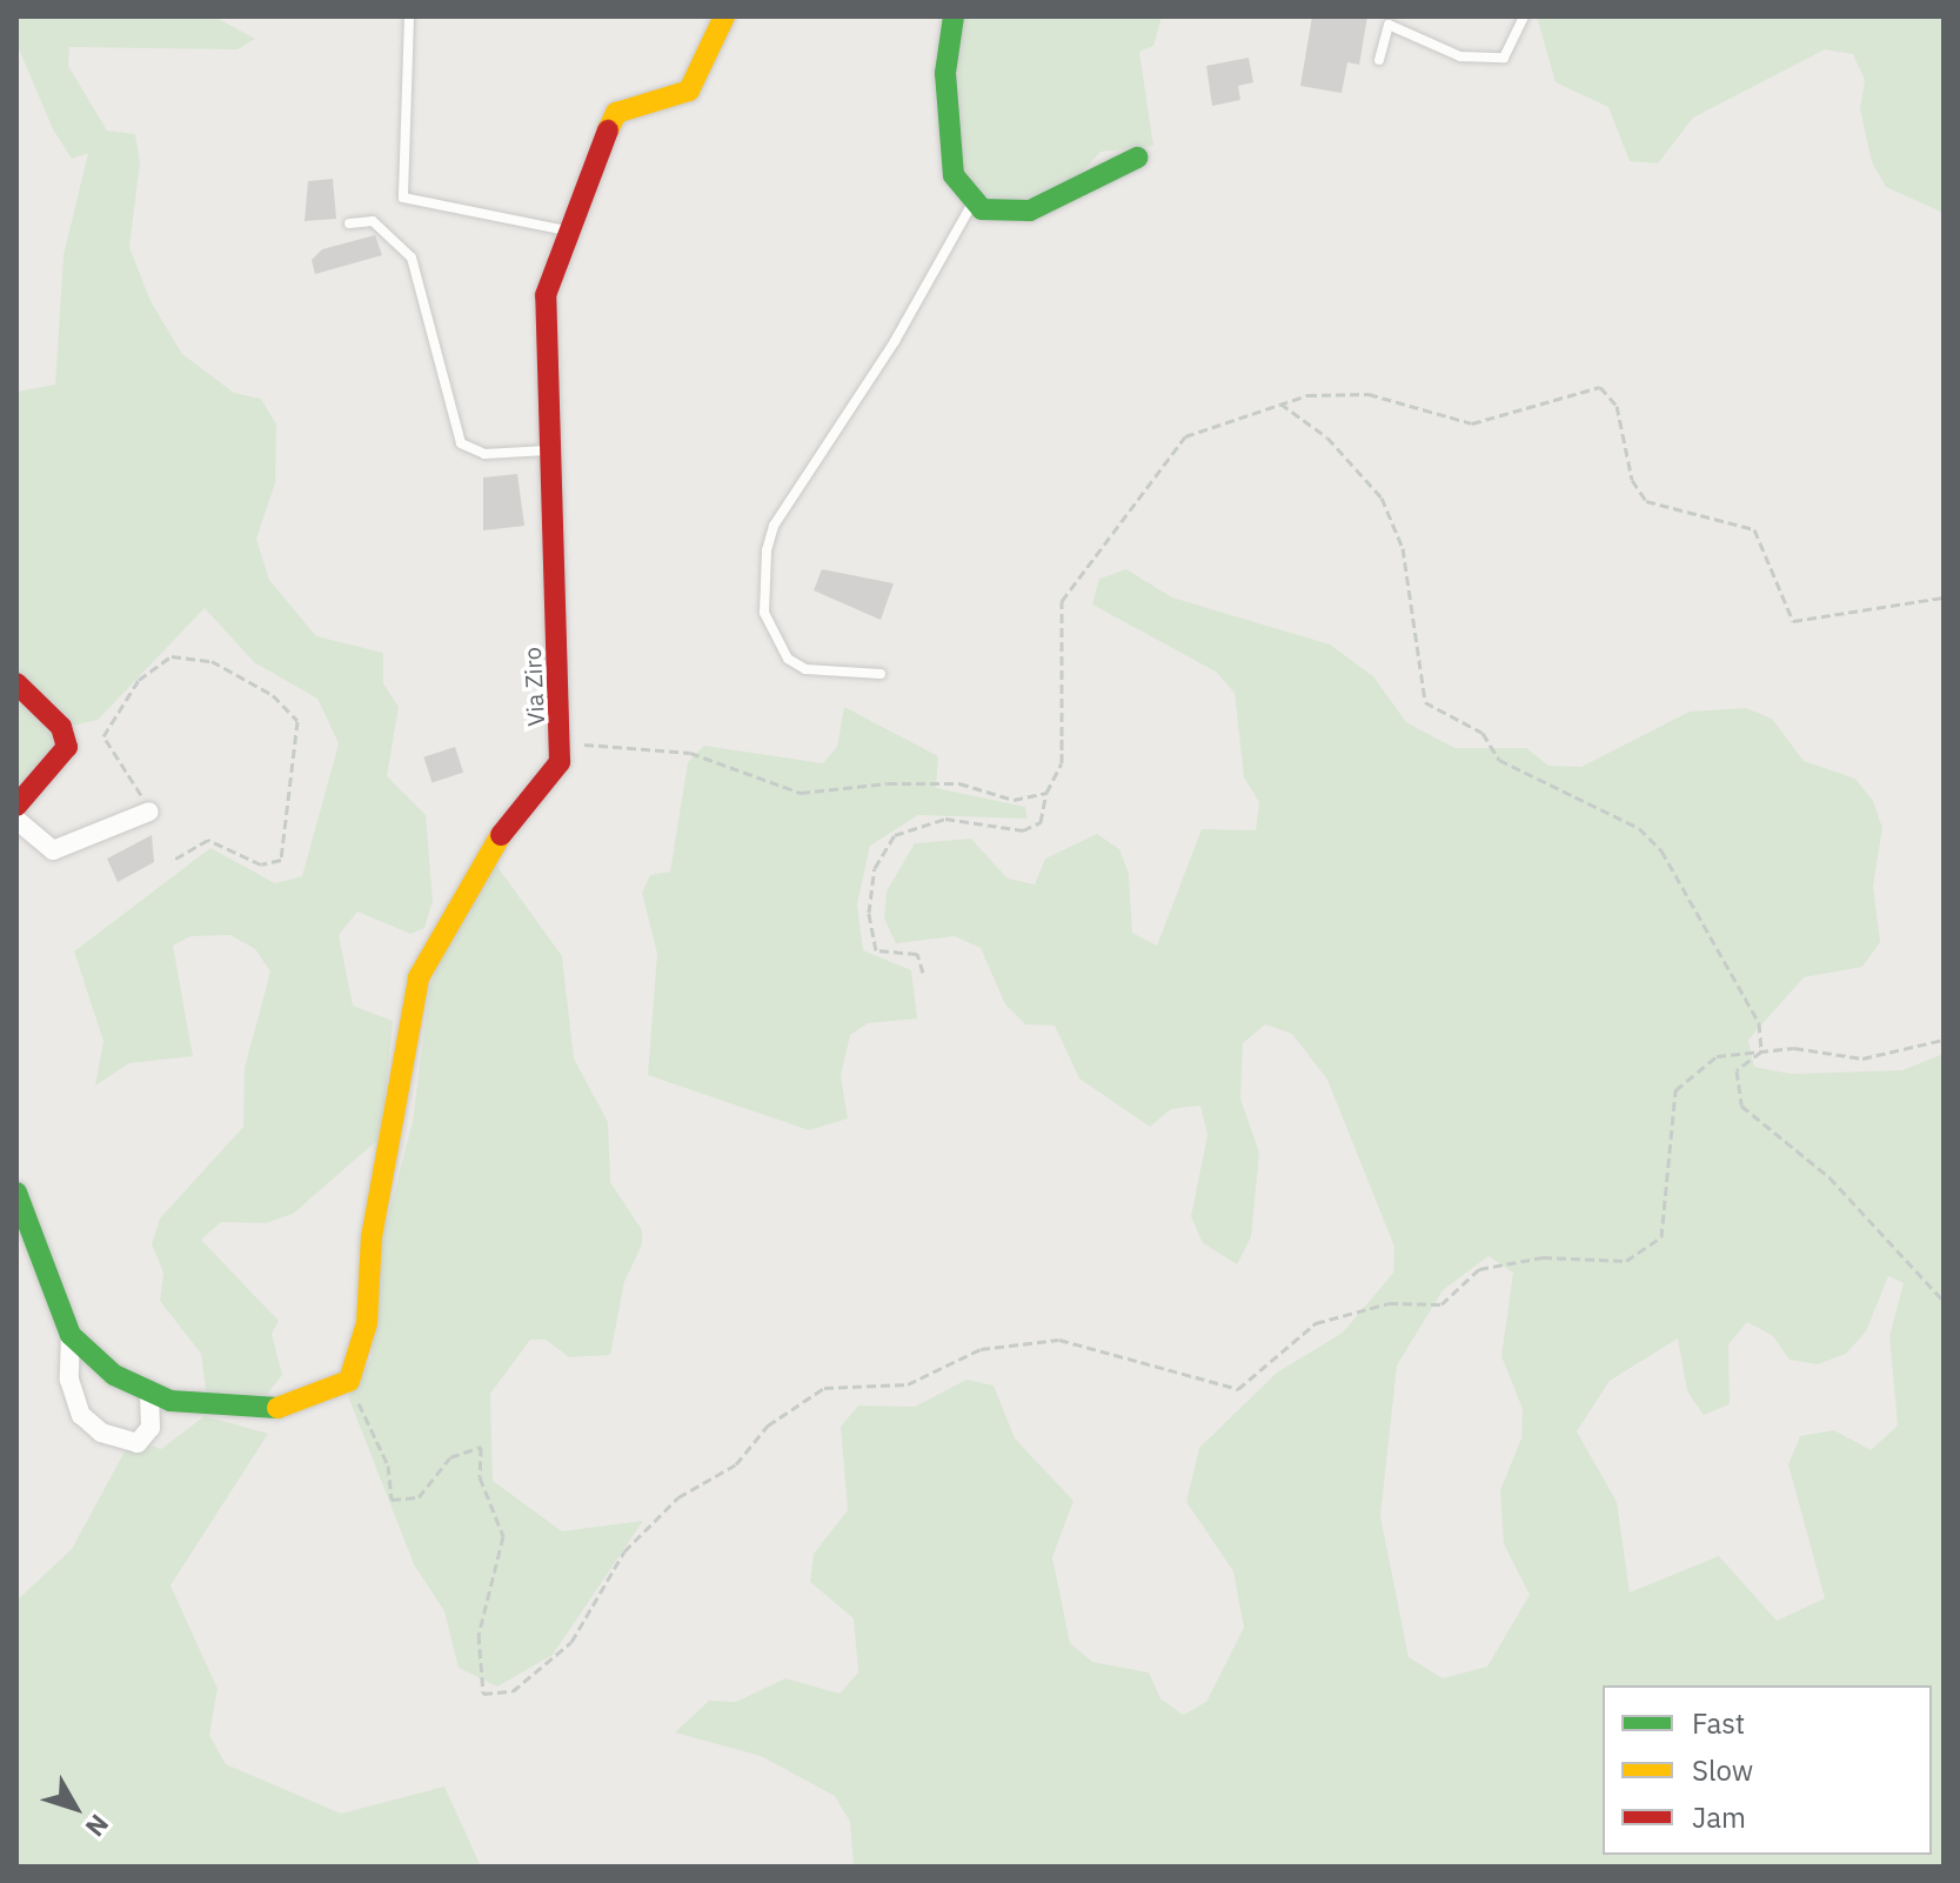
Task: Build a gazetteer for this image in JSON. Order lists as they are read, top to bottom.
{
  "streets": {
    "street": ["Via Ziro"]
  },
  "legend": ["Fast", "Slow", "Jam"],
  "north": "bottom right"
}
